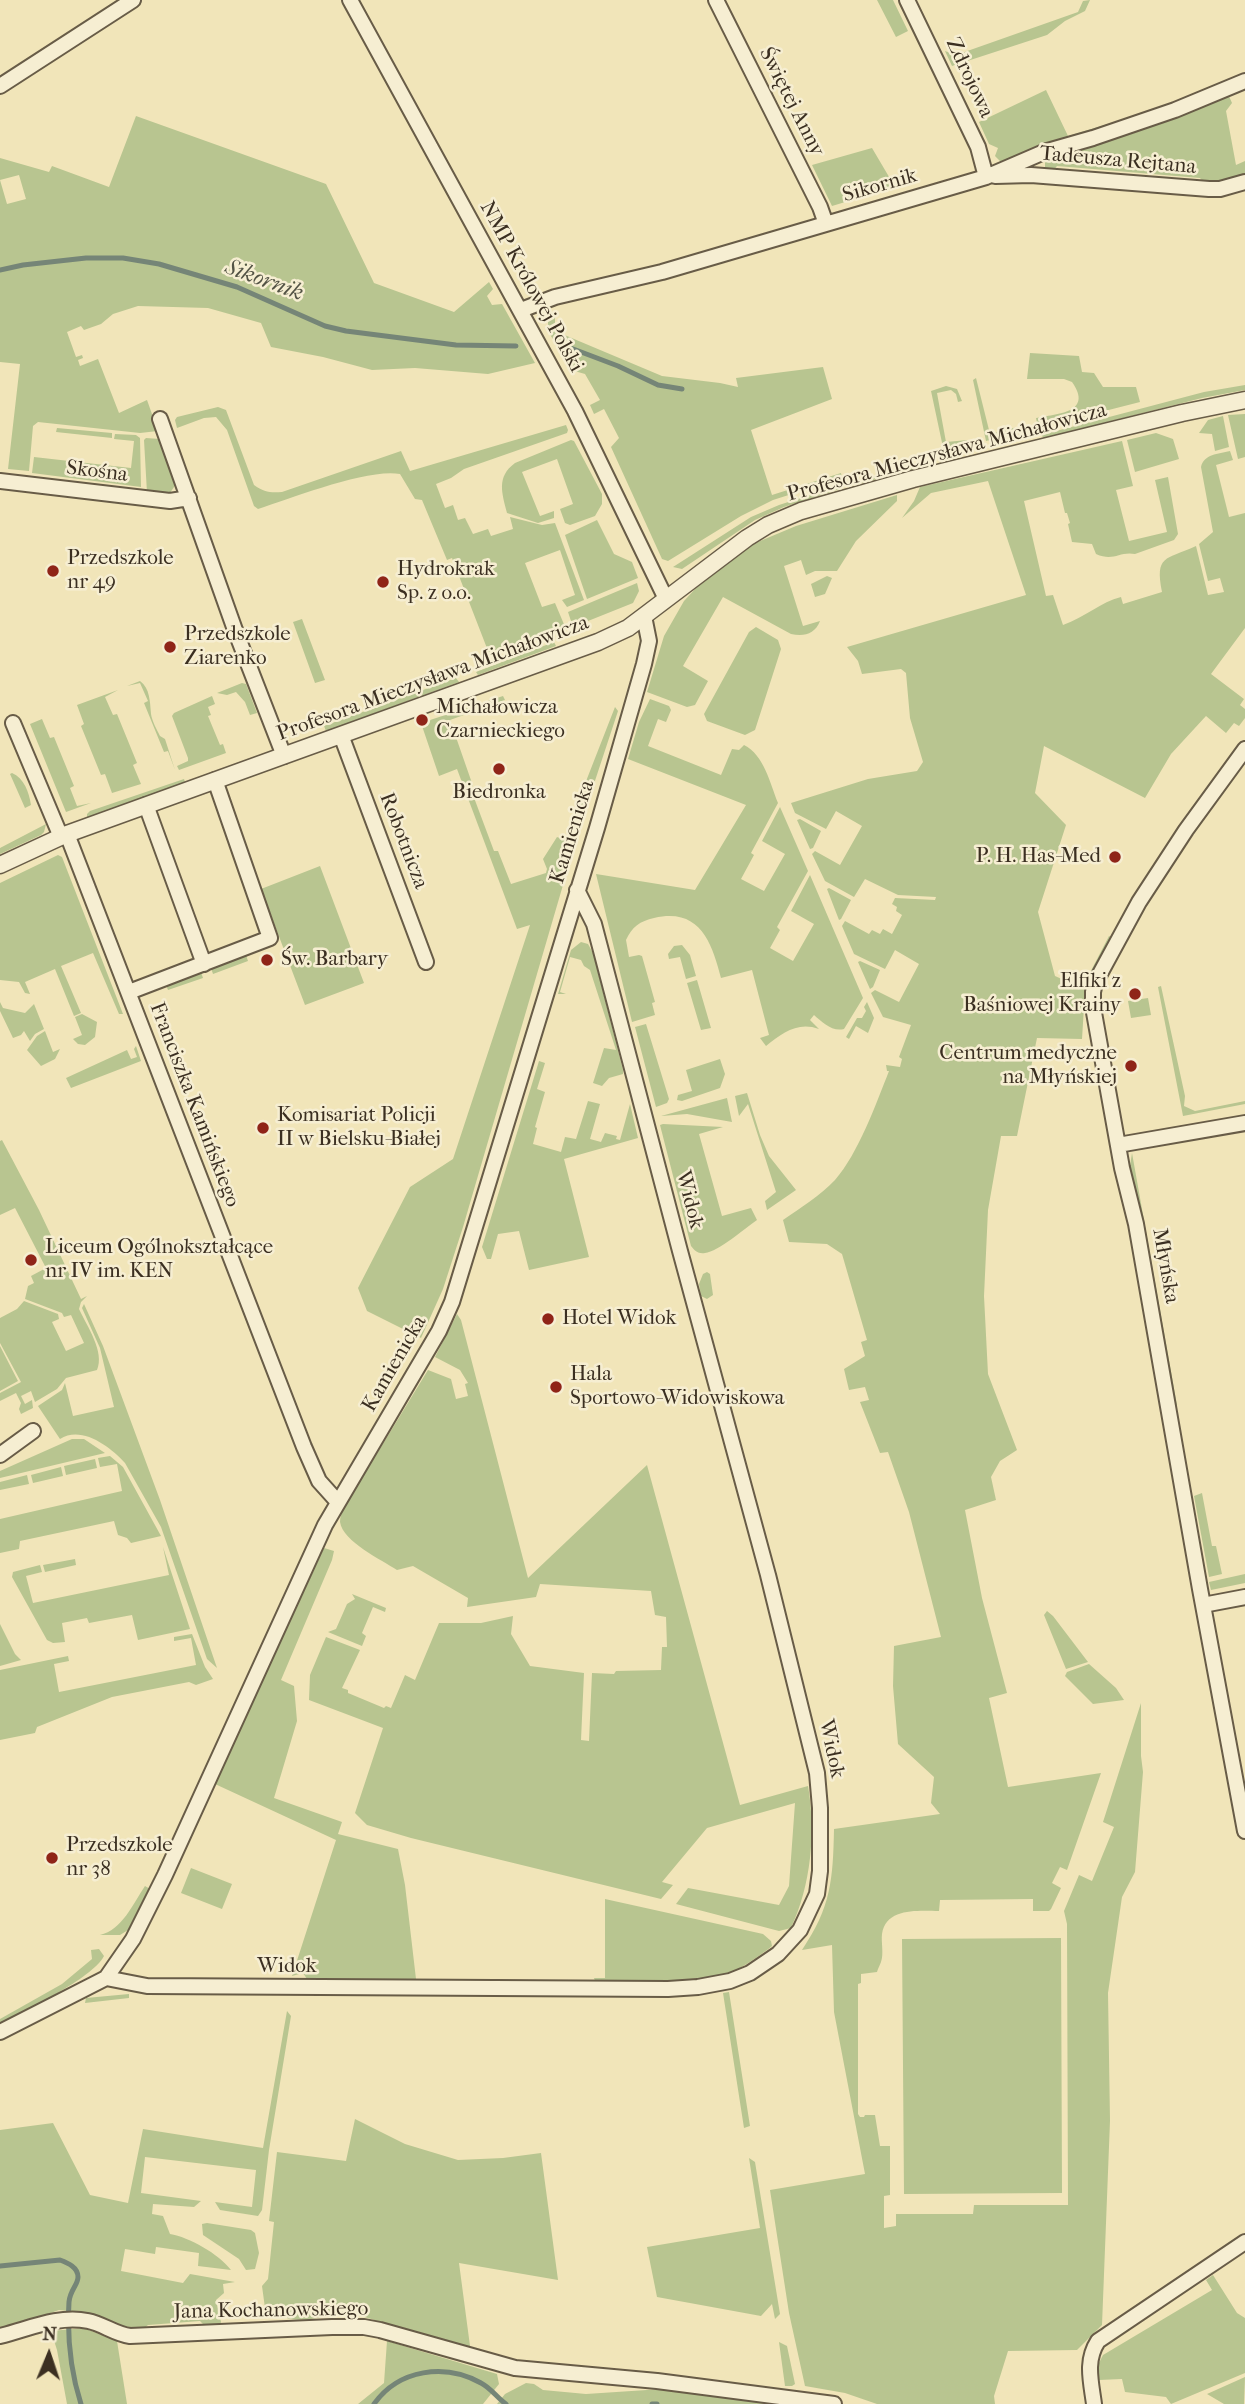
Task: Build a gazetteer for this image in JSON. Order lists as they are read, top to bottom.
{
  "streets": {
    "street": [
      "Zdrojowa",
      "Świętej Anny",
      "Tadeusza Rejtana",
      "Sikornik",
      "NMP Królowej Polski",
      "Profesora Mieczysława Michałowicza",
      "Skośna",
      "Kamienicka",
      "Robotnicza",
      "Franciszka Kamińskiego",
      "Widok",
      "Młyńska",
      "Jana Kochanowskiego"
    ]
  },
  "crossings": [
    ["Zdrojowa", "Tadeusza Rejtana"],
    ["Zdrojowa", "Sikornik"],
    ["Świętej Anny", "Sikornik"],
    ["Tadeusza Rejtana", "Sikornik"],
    ["Sikornik", "NMP Królowej Polski"],
    ["NMP Królowej Polski", "Profesora Mieczysława Michałowicza"],
    ["Profesora Mieczysława Michałowicza", "Kamienicka"],
    ["Profesora Mieczysława Michałowicza", "Robotnicza"],
    ["Profesora Mieczysława Michałowicza", "Franciszka Kamińskiego"],
    ["Kamienicka", "Franciszka Kamińskiego"],
    ["Kamienicka", "Widok"]
  ],
  "water": ["Sikornik"],
  "places": [
    "Przedszkole nr 49",
    "Hydrokrak Sp. z o.o.",
    "Przedszkole Ziarenko",
    "Michałowicza Czarnieckiego",
    "Biedronka",
    "P. H. Has-Med",
    "Św. Barbary",
    "Elfiki z Baśniowej Krainy",
    "Centrum medyczne na Młyńskiej",
    "Komisariat Policji II w Bielsku-Białej",
    "Liceum Ogólnokształcące nr IV im. KEN",
    "Hotel Widok",
    "Hala Sportowo-Widowiskowa",
    "Przedszkole nr 38"
  ],
  "north": "top"
}
